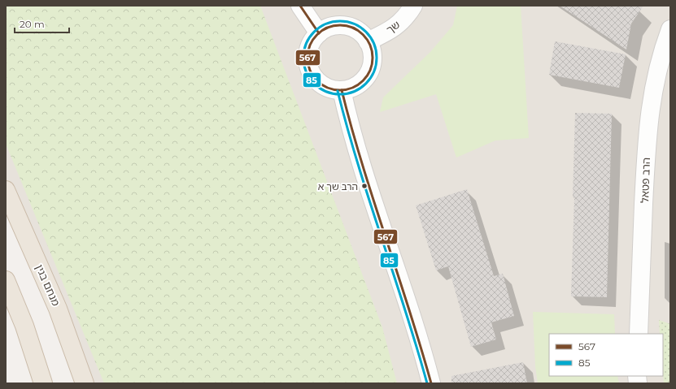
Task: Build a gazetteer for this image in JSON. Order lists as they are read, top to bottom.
{
  "streets": {
    "highway": ["מנחם בגין"],
    "street": ["שך", "הרב פטאל"]
  },
  "places": ["הרב שך א"],
  "lines": ["transit line 567", "transit line 85"],
  "legend": ["567", "85"],
  "scale_bar": "20 m"
}
